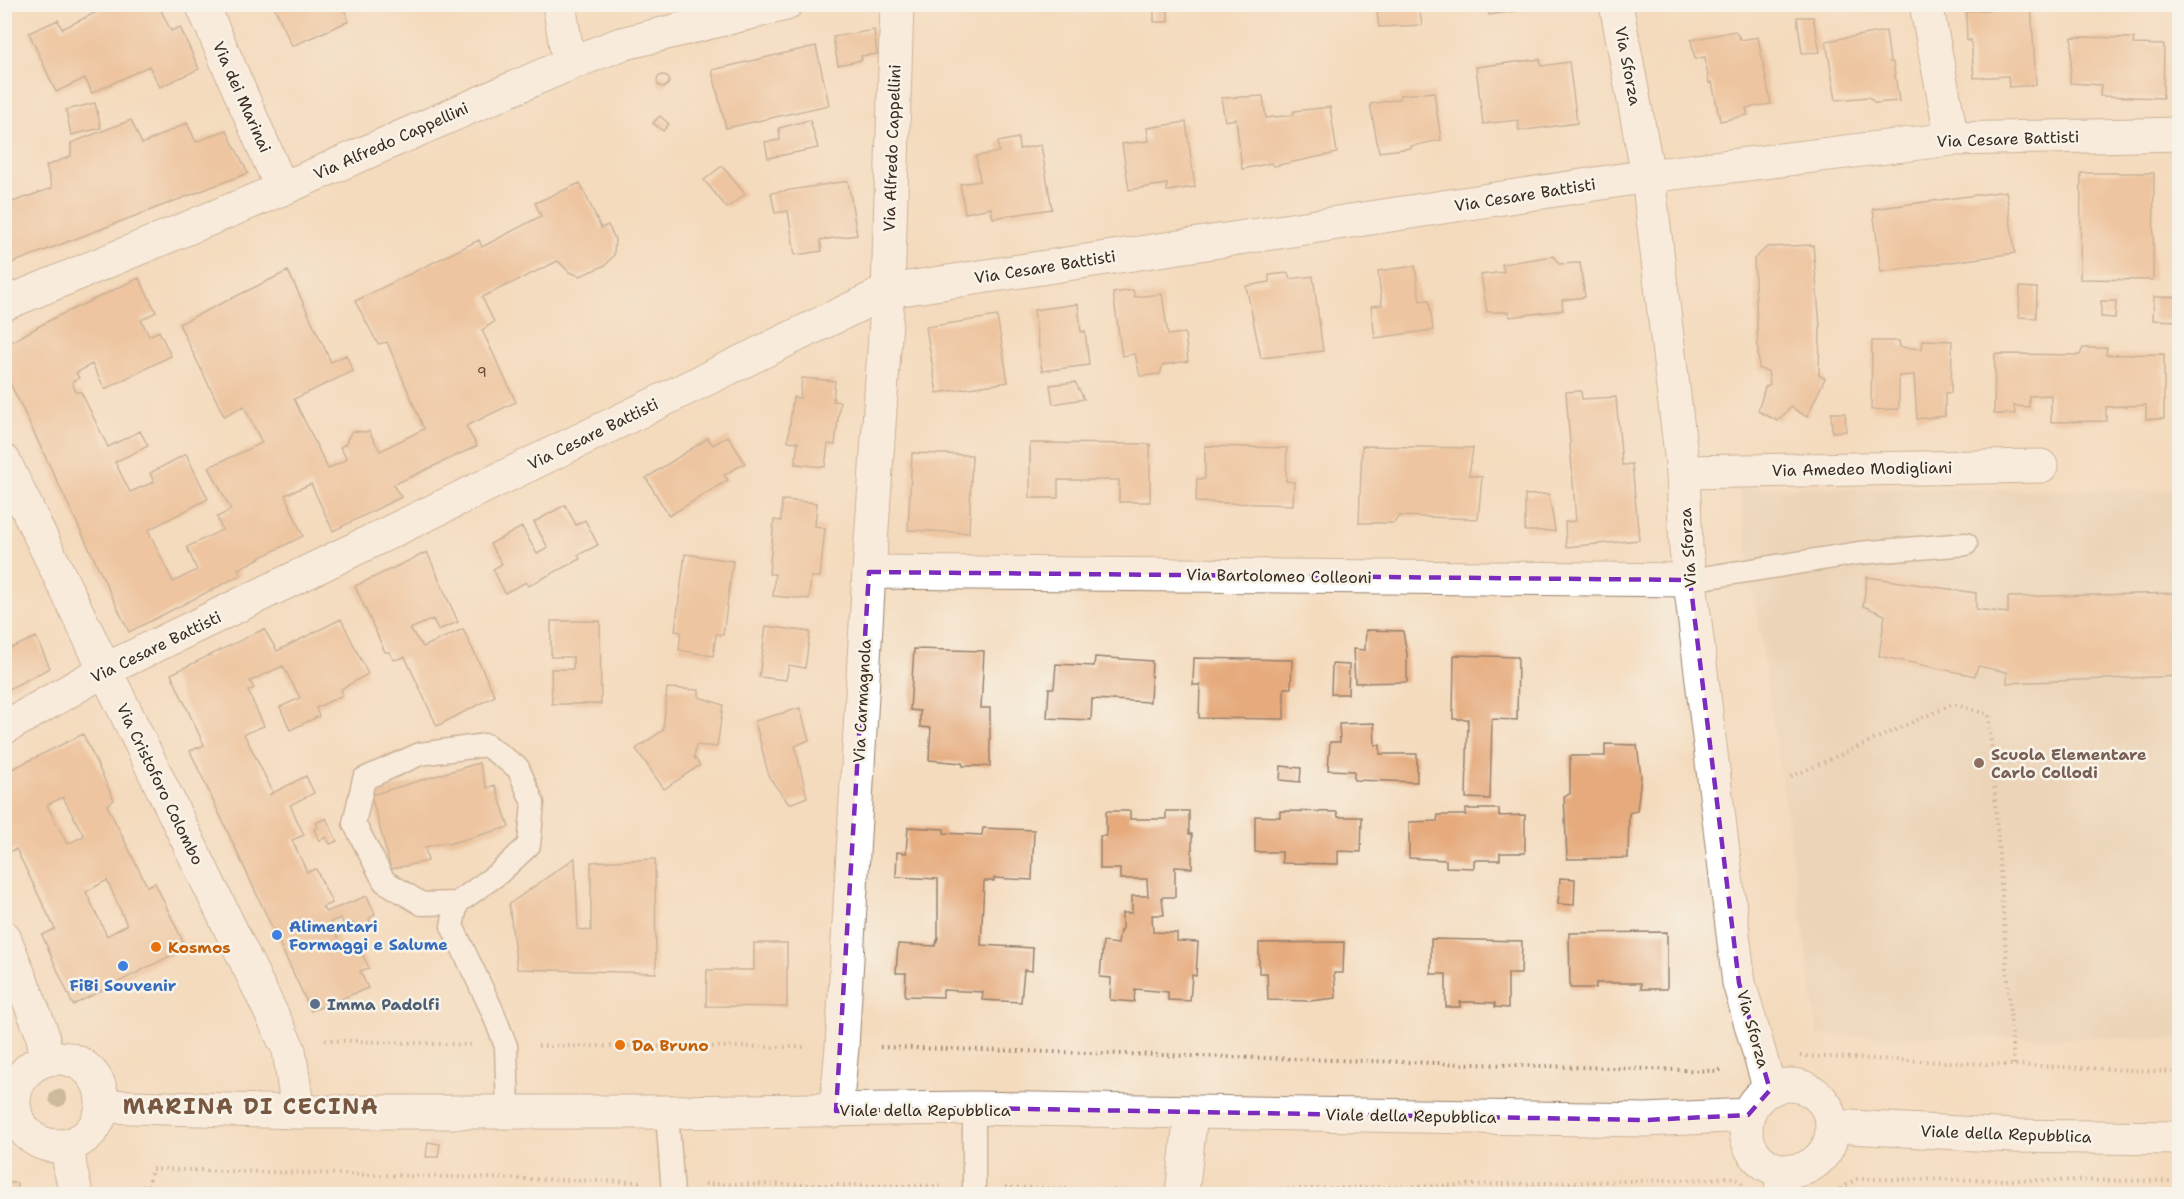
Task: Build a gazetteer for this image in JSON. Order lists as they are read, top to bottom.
{
  "streets": {
    "street": [
      "Via Sforza",
      "Via dei Marinai",
      "Via Cesare Battisti",
      "Via Alfredo Cappellini",
      "Via Amedeo Modigliani",
      "Via Bartolomeo Colleoni",
      "Via Carmagnola",
      "Via Cristoforo Colombo",
      "Viale della Repubblica"
    ]
  },
  "crossings": [
    ["Via Sforza", "Via Cesare Battisti"],
    ["Via Sforza", "Via Amedeo Modigliani"],
    ["Via Sforza", "Via Bartolomeo Colleoni"],
    ["Via Sforza", "Viale della Repubblica"],
    ["Via dei Marinai", "Via Alfredo Cappellini"],
    ["Via Cesare Battisti", "Via Alfredo Cappellini"],
    ["Via Cesare Battisti", "Via Carmagnola"],
    ["Via Cesare Battisti", "Via Cristoforo Colombo"],
    ["Via Alfredo Cappellini", "Via Carmagnola"],
    ["Via Bartolomeo Colleoni", "Via Carmagnola"],
    ["Via Carmagnola", "Viale della Repubblica"],
    ["Via Cristoforo Colombo", "Viale della Repubblica"]
  ],
  "districts": ["MARINA DI CECINA"],
  "places": [
    "Scuola Elementare Carlo Collodi",
    "Alimentari Formaggi e Salume",
    "Kosmos",
    "FiBi Souvenir",
    "Imma Padolfi",
    "Da Bruno"
  ],
  "house_numbers": ["9"]
}
